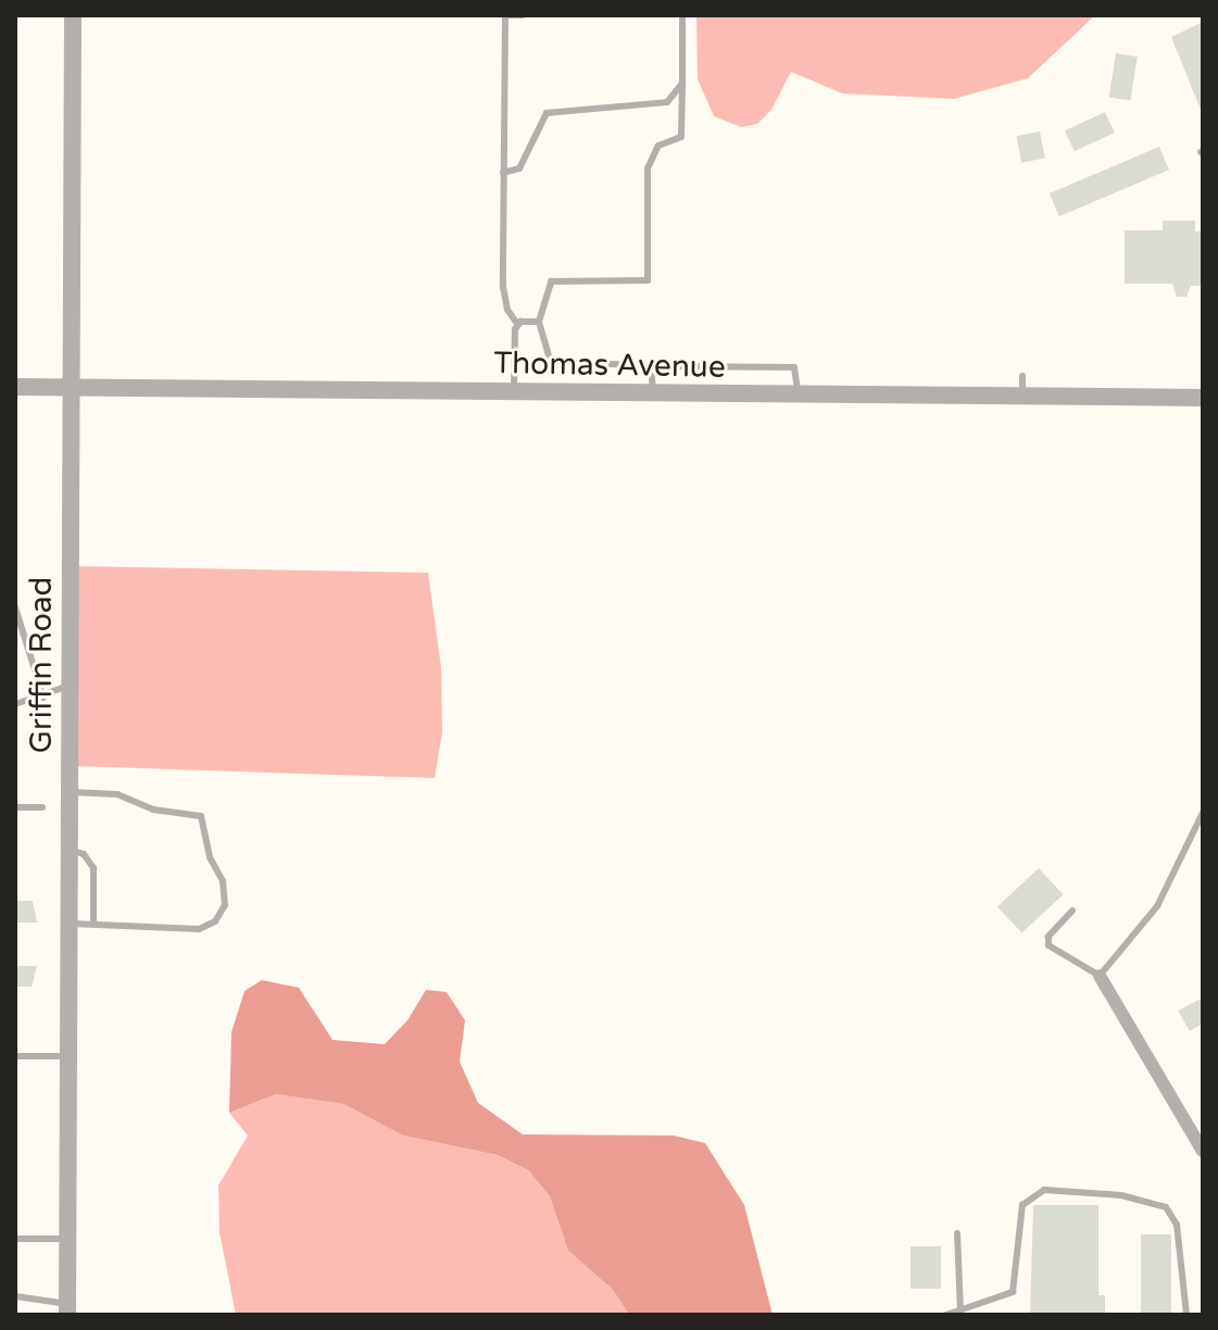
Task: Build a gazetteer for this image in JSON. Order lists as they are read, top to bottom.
{
  "streets": {
    "street": ["Thomas Avenue", "Griffin Road"]
  },
  "crossings": [
    ["Thomas Avenue", "Griffin Road"]
  ]
}
